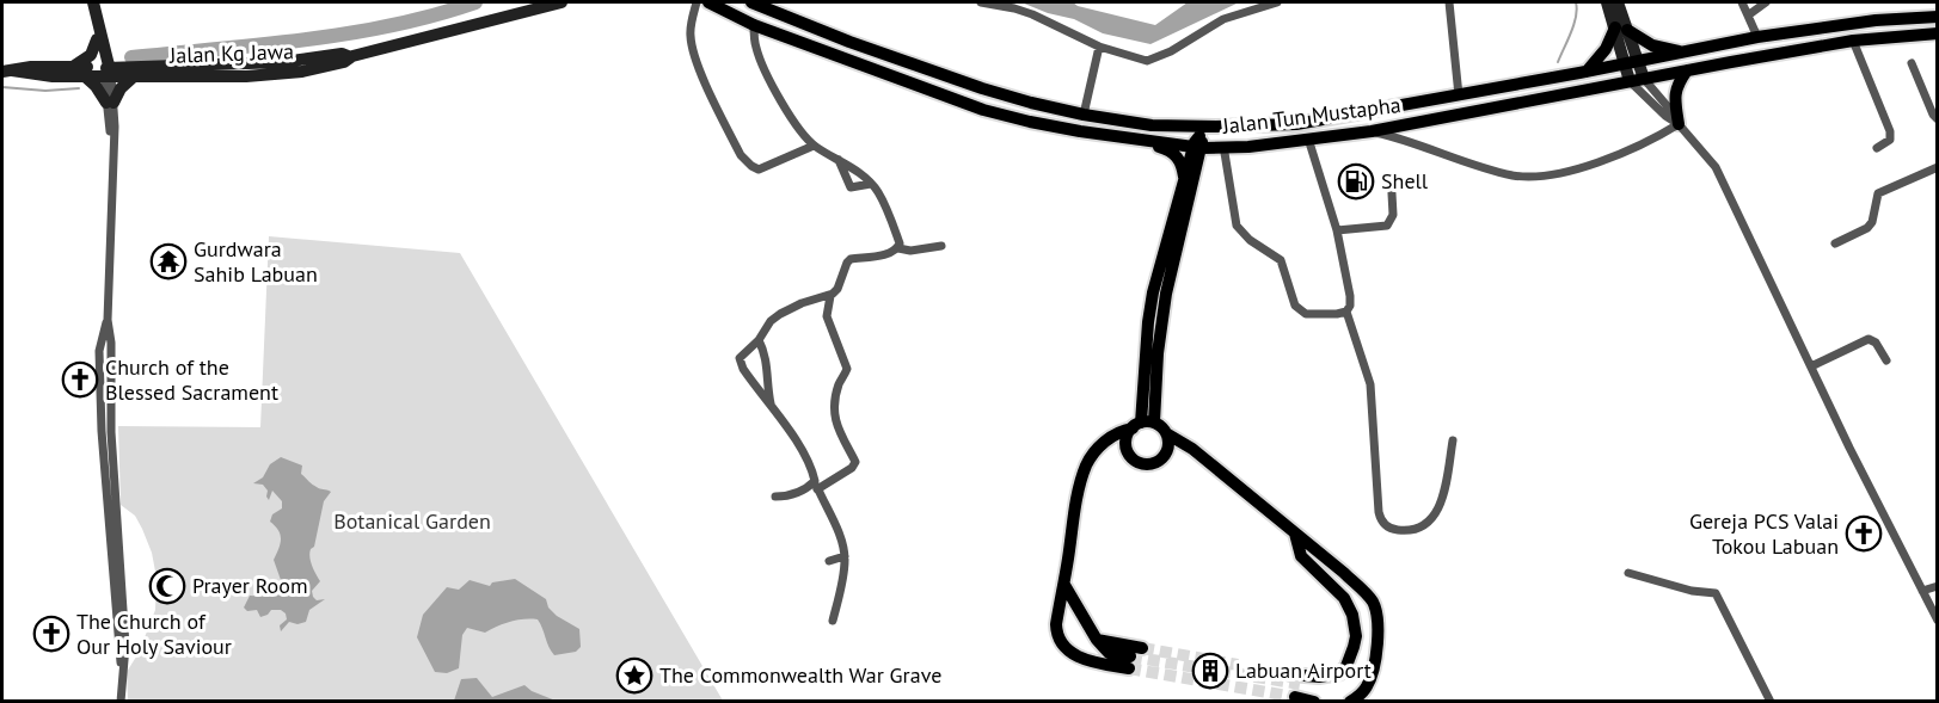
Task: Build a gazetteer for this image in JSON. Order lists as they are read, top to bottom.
{
  "streets": {
    "main road": ["Jalan Kg Jawa", "Jalan Tun Mustapha"]
  },
  "parks": ["Botanical Garden"],
  "places": {
    "fuel station": ["Shell"],
    "temple": ["Gurdwara Sahib Labuan"],
    "church": ["Church of the Blessed Sacrament", "Gereja PCS Valai Tokou Labuan", "The Church of Our Holy Saviour"],
    "mosque": ["Prayer Room"],
    "building": ["Labuan Airport"],
    "place": ["The Commonwealth War Grave"]
  }
}
